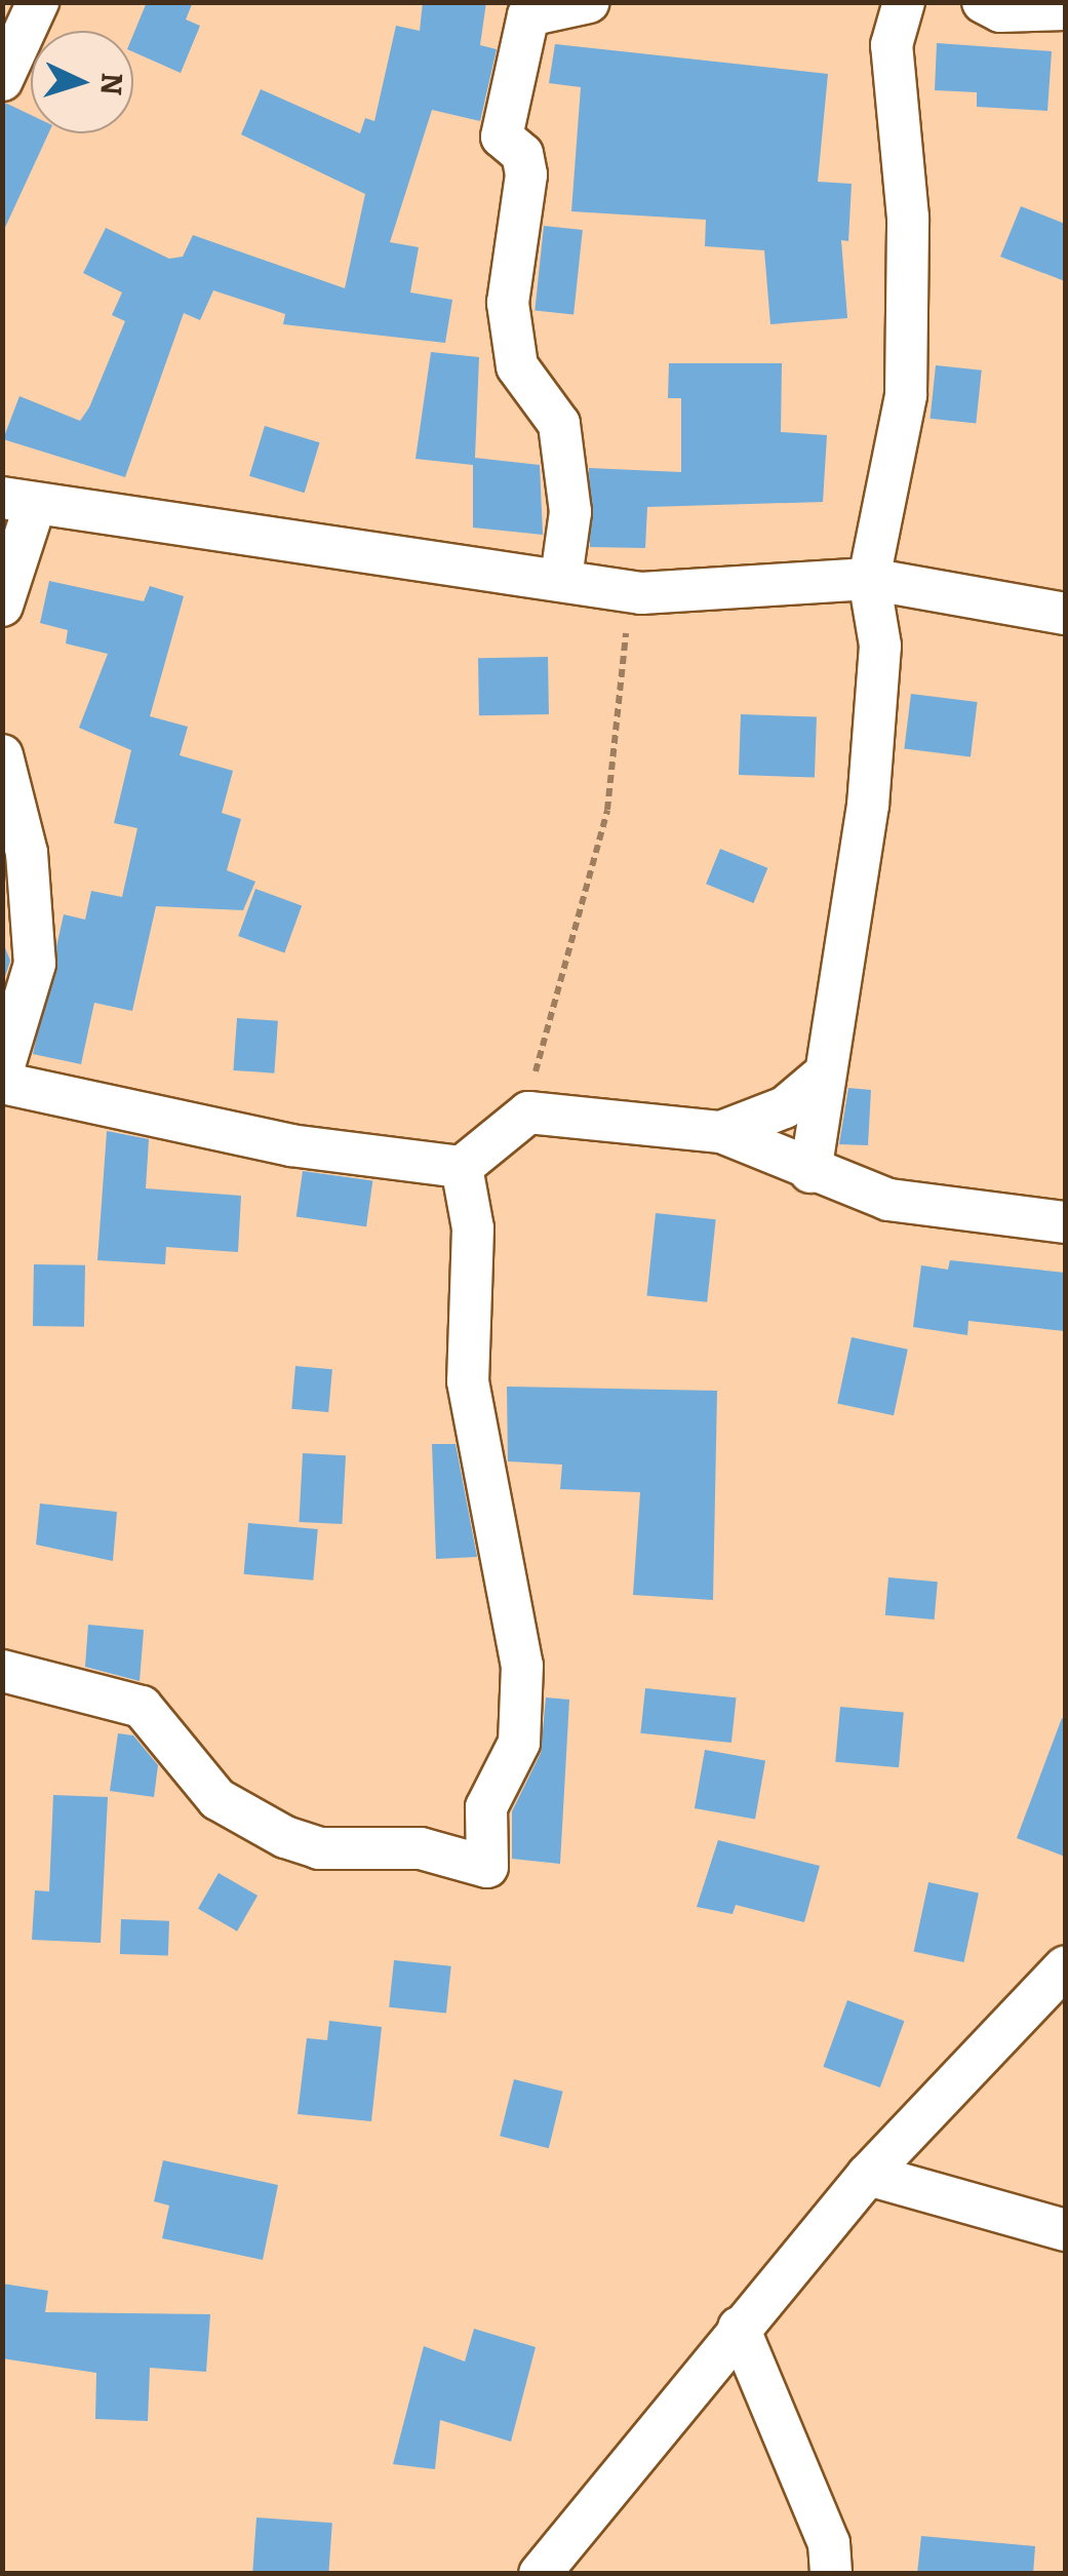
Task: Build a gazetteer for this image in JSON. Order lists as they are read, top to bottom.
{
  "north": "right"
}
